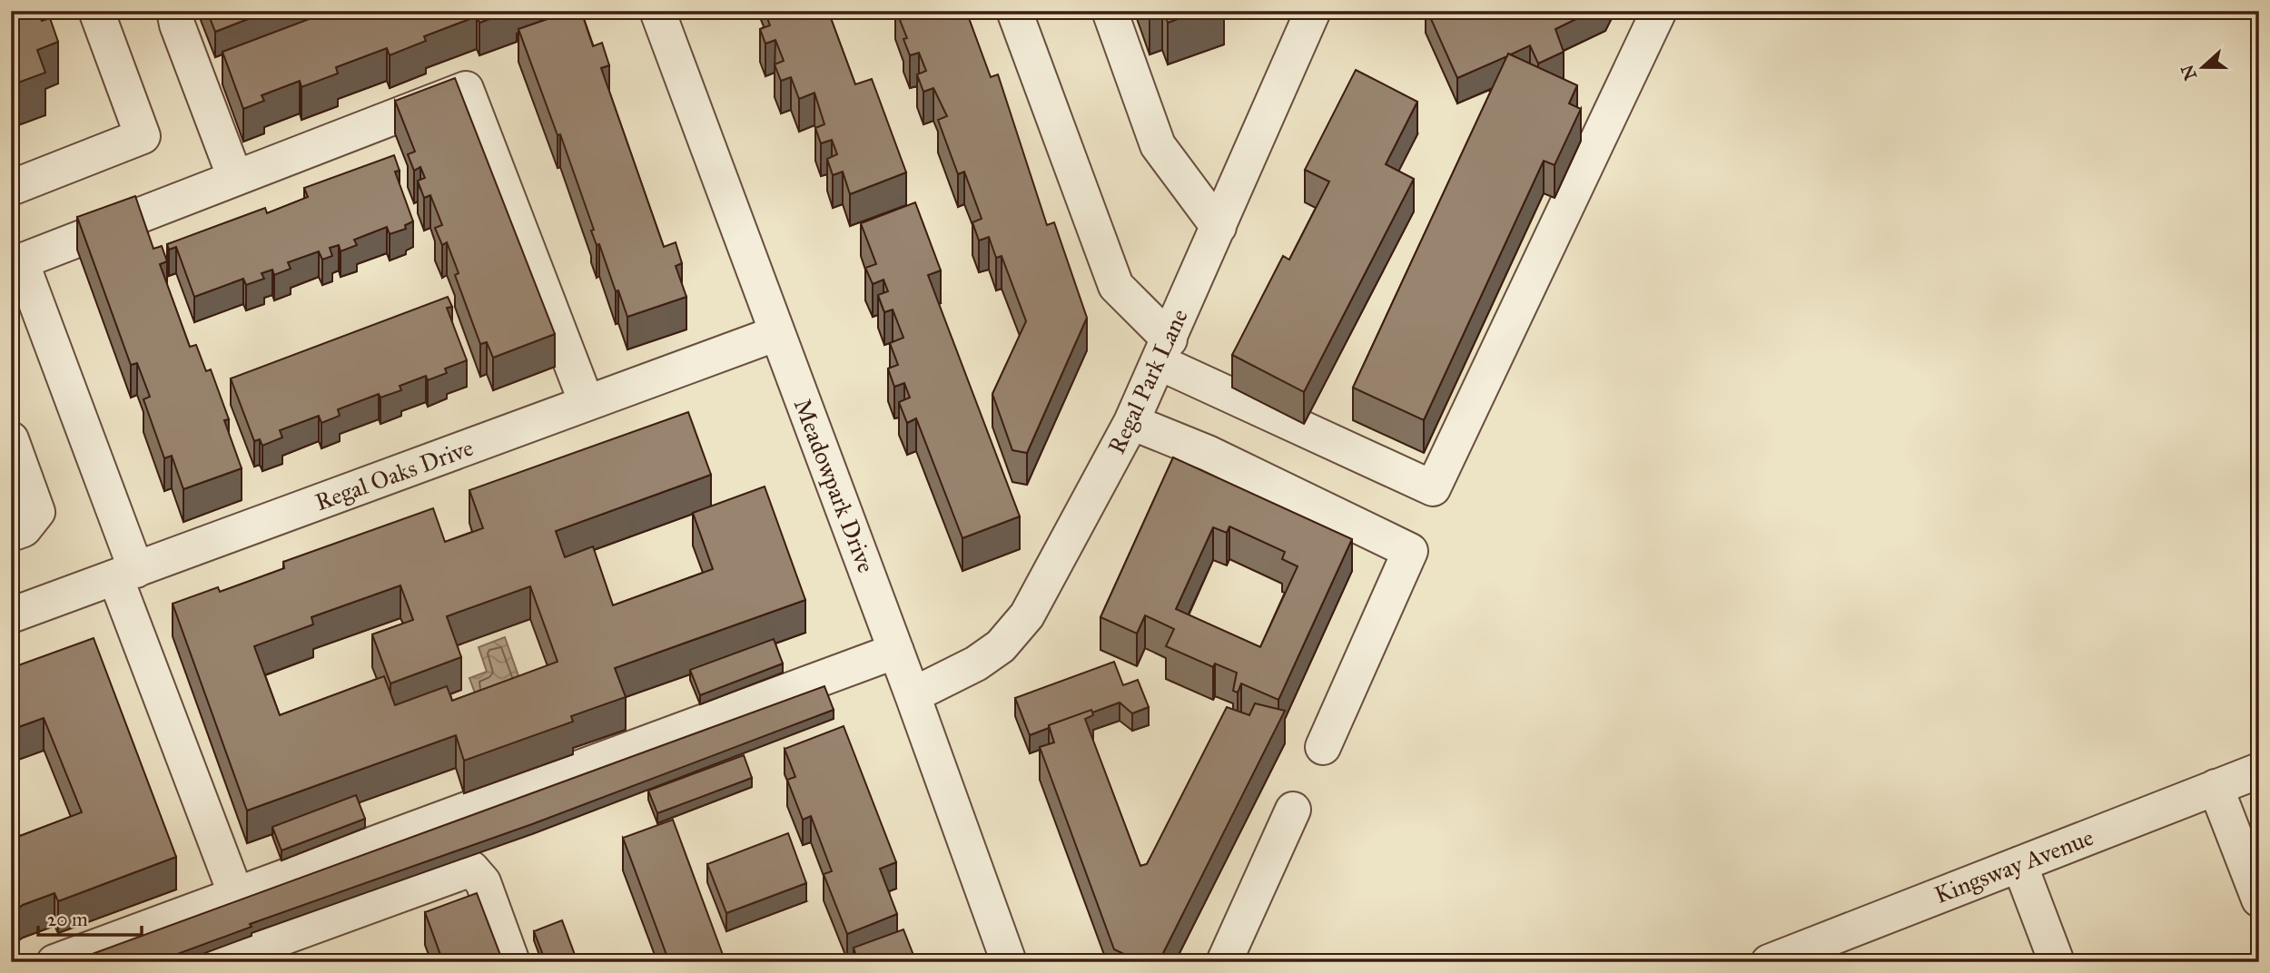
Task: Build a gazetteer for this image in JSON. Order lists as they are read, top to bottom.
{
  "streets": {
    "street": [
      "Regal Park Lane",
      "Regal Oaks Drive",
      "Meadowpark Drive",
      "Kingsway Avenue"
    ]
  },
  "crossings": [
    ["Regal Park Lane", "Meadowpark Drive"],
    ["Regal Oaks Drive", "Meadowpark Drive"]
  ],
  "scale_bar": "20 m",
  "north": "left"
}
